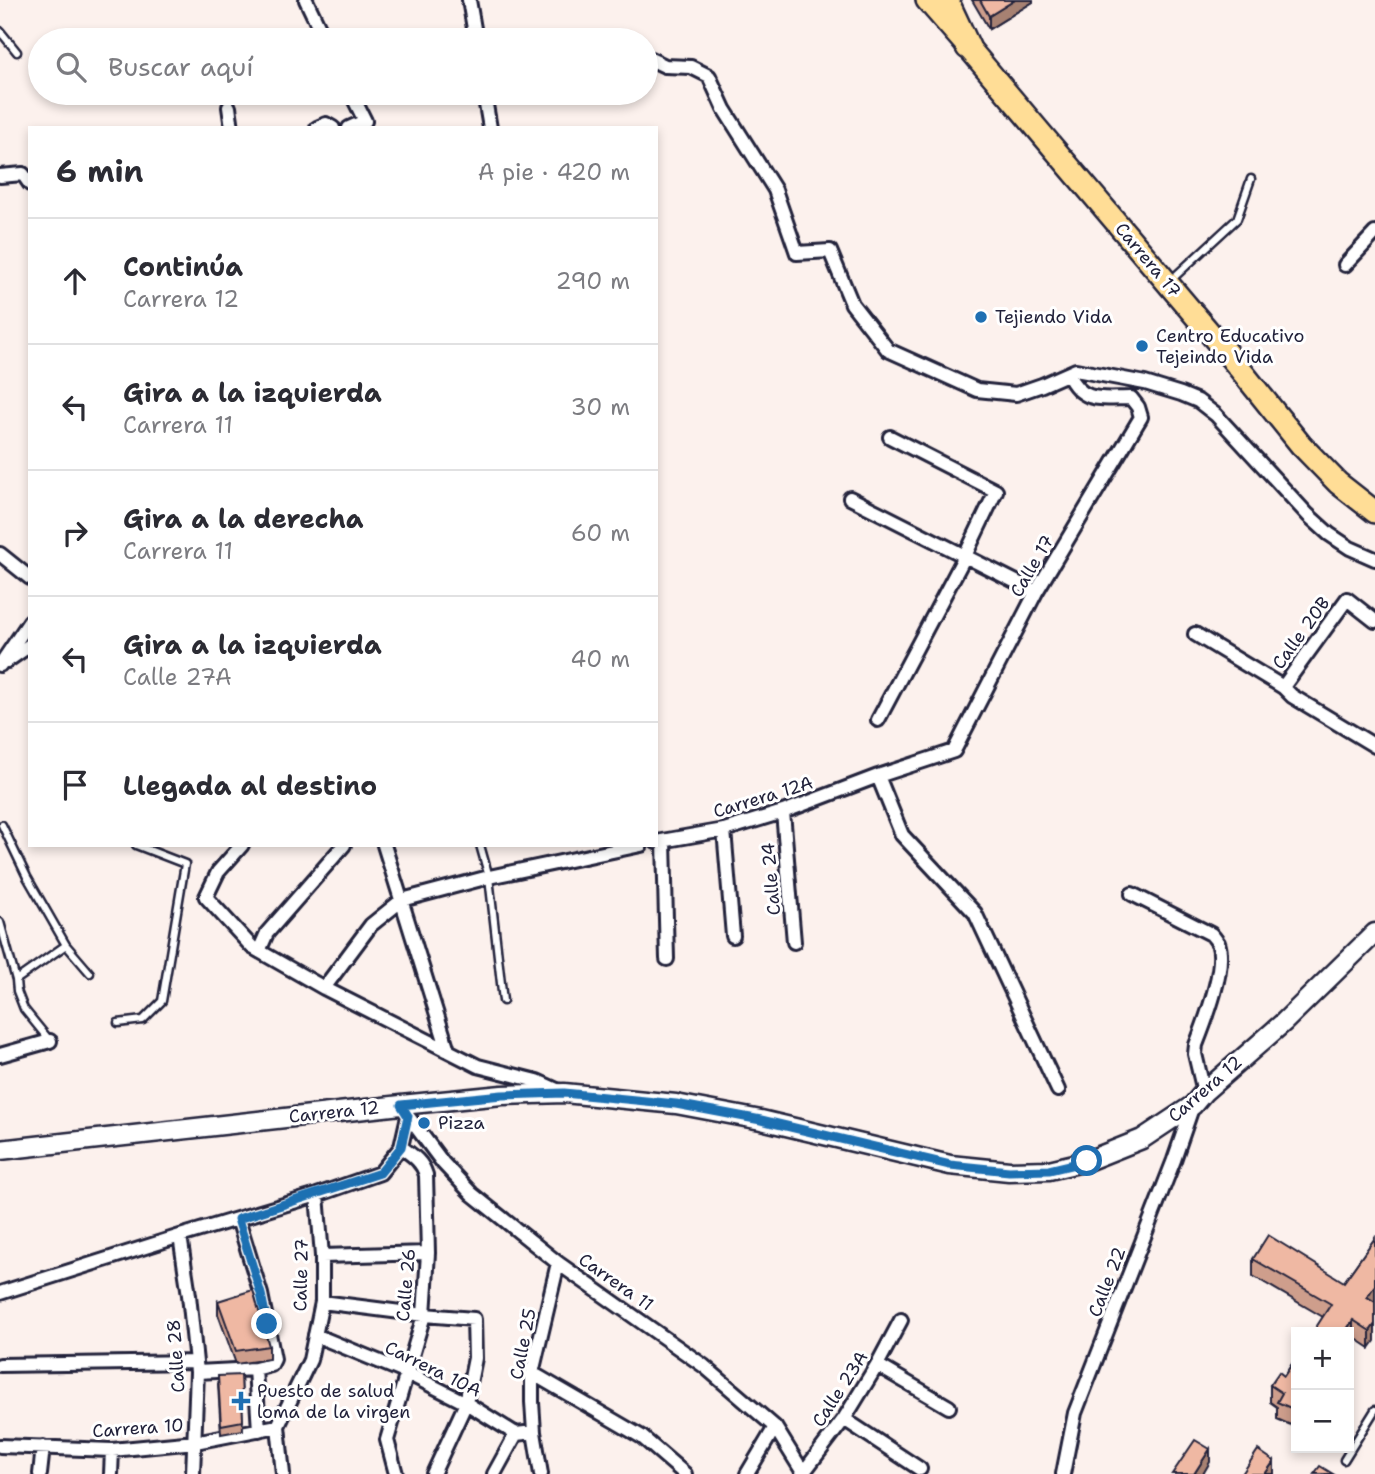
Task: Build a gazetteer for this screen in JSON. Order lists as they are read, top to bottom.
{
  "streets": {
    "main road": ["Carrera 17"],
    "street": [
      "Calle 17",
      "Calle 20B",
      "Carrera 12A",
      "Calle 24",
      "Carrera 12",
      "Calle 27",
      "Carrera 11",
      "Calle 22",
      "Calle 26",
      "Calle 25",
      "Calle 28",
      "Carrera 10A",
      "Calle 23A",
      "Carrera 10"
    ]
  },
  "crossings": [
    ["Calle 17", "Carrera 12A"],
    ["Carrera 12A", "Calle 24"],
    ["Carrera 12", "Carrera 11"],
    ["Carrera 12", "Calle 22"],
    ["Calle 27", "Carrera 10A"],
    ["Calle 27", "Carrera 10"],
    ["Carrera 11", "Calle 25"],
    ["Carrera 11", "Calle 23A"],
    ["Calle 26", "Carrera 10A"],
    ["Calle 28", "Carrera 10"]
  ],
  "places": {
    "other": ["Tejiendo Vida", "Centro Educativo Tejeindo Vida", "Pizza"],
    "health": ["Puesto de salud loma de la virgen"]
  },
  "page": {
    "search": "Buscar aquí",
    "heading": ["6 min", "A pie · 420 m"],
    "list": [
      ["Continúa", "Carrera 12", "290 m"],
      ["Gira a la izquierda", "Carrera 11", "30 m"],
      ["Gira a la derecha", "Carrera 11", "60 m"],
      ["Gira a la izquierda", "Calle 27A", "40 m"],
      "Llegada al destino"
    ],
    "map_buttons": ["+", "−"]
  }
}
